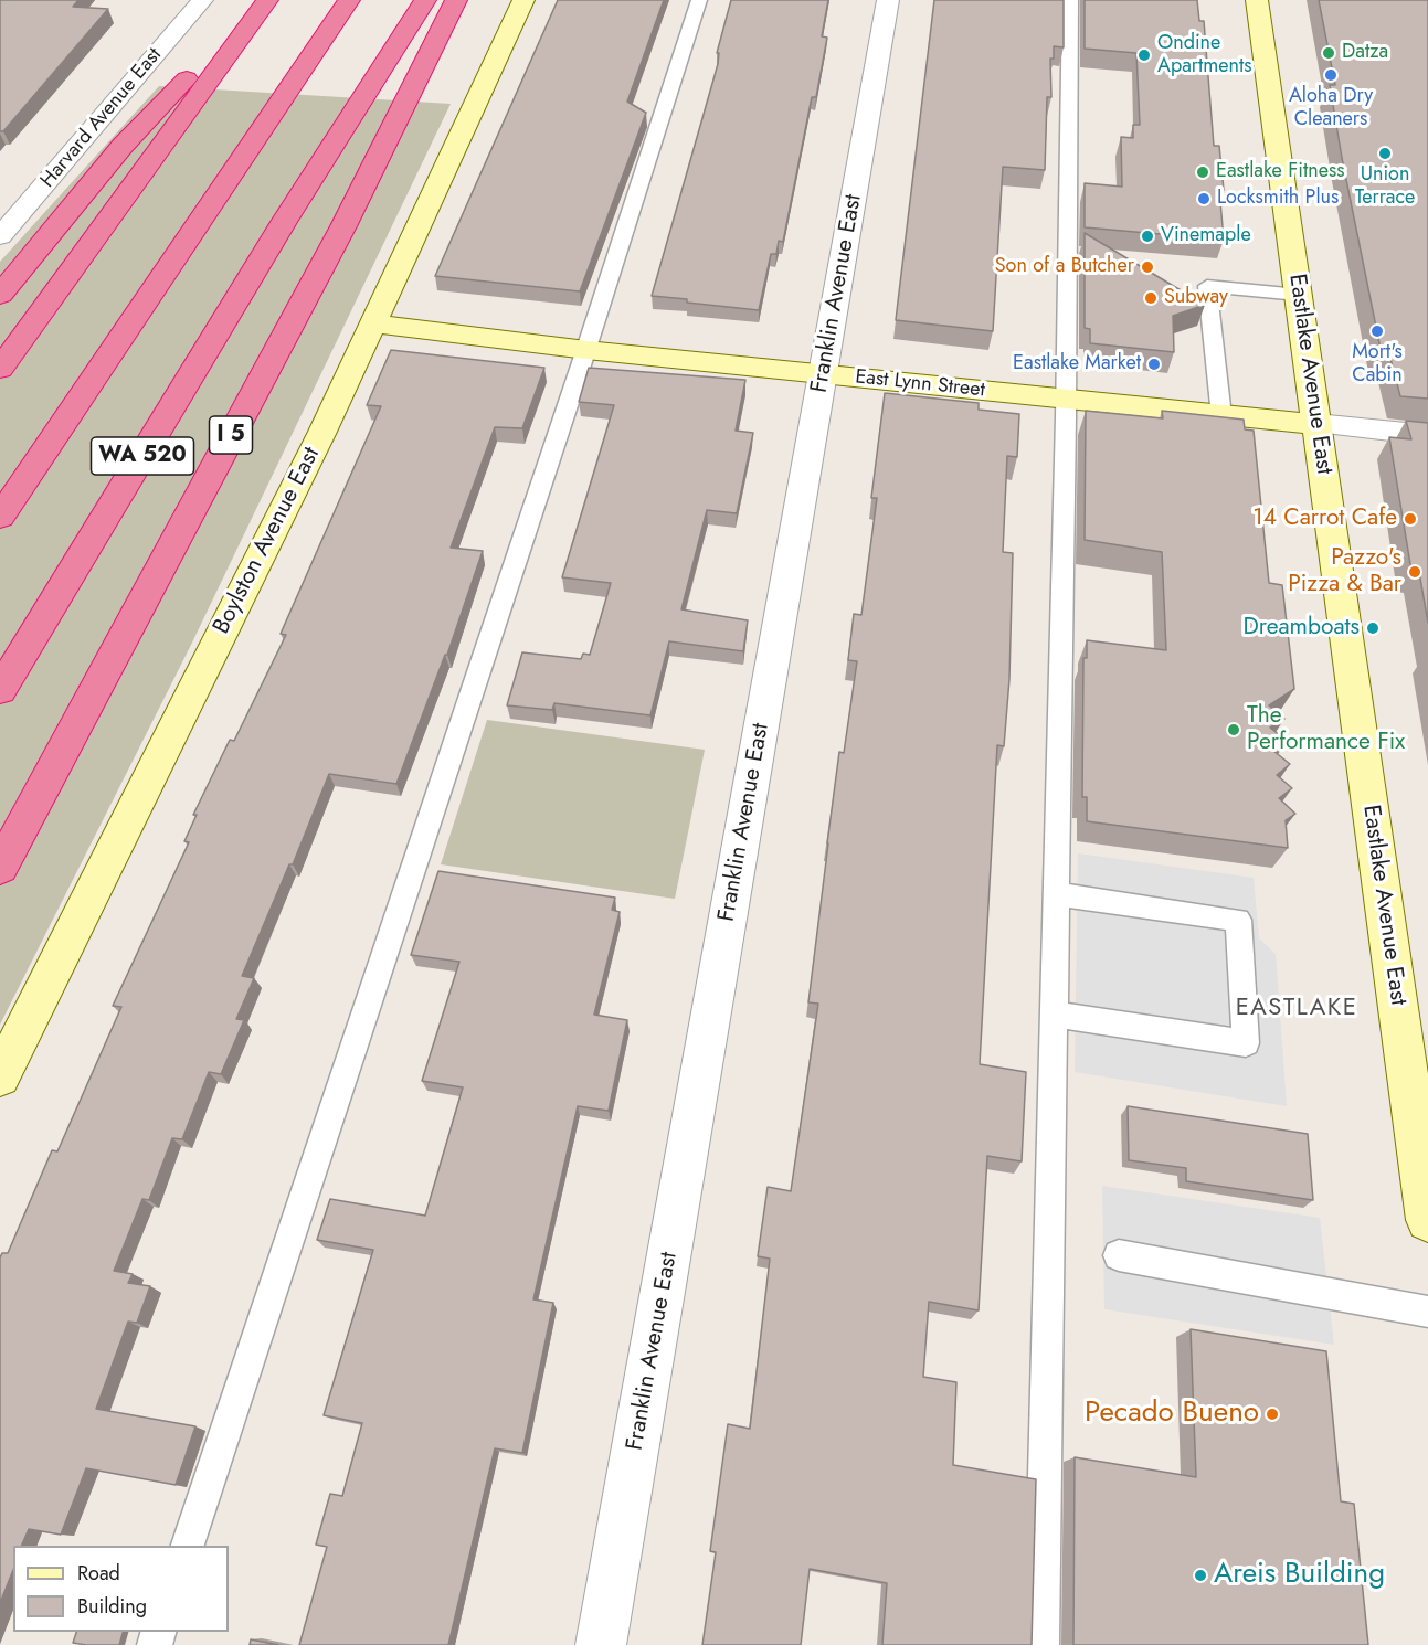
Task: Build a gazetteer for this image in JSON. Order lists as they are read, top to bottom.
{
  "streets": {
    "highway": ["I 5", "WA 520"],
    "street": [
      "Harvard Avenue East",
      "Franklin Avenue East",
      "Eastlake Avenue East",
      "East Lynn Street",
      "Boylston Avenue East"
    ]
  },
  "crossings": [
    ["Franklin Avenue East", "East Lynn Street"],
    ["Eastlake Avenue East", "East Lynn Street"],
    ["East Lynn Street", "Boylston Avenue East"]
  ],
  "districts": ["EASTLAKE"],
  "places": [
    "Datza",
    "Ondine Apartments",
    "Aloha Dry Cleaners",
    "Union Terrace",
    "Eastlake Fitness",
    "Locksmith Plus",
    "Vinemaple",
    "Son of a Butcher",
    "Subway",
    "Mort's Cabin",
    "Eastlake Market",
    "14 Carrot Cafe",
    "Pazzo's Pizza & Bar",
    "Dreamboats",
    "The Performance Fix",
    "Pecado Bueno",
    "Areis Building"
  ],
  "legend": ["Road", "Building"]
}
